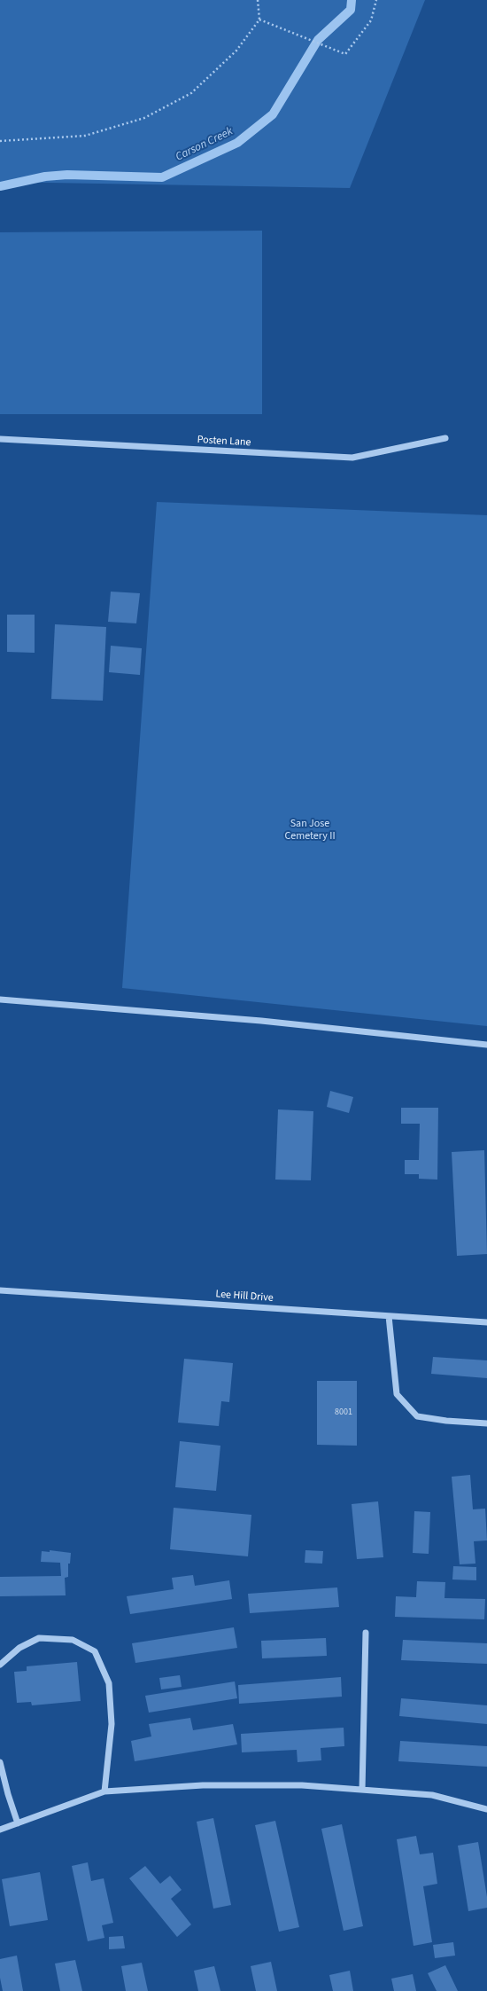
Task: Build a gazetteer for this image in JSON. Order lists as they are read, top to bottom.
{
  "streets": {
    "street": ["Posten Lane", "Lee Hill Drive"]
  },
  "water": ["Carson Creek"],
  "parks": ["San Jose Cemetery II"],
  "house_numbers": ["8001"]
}
